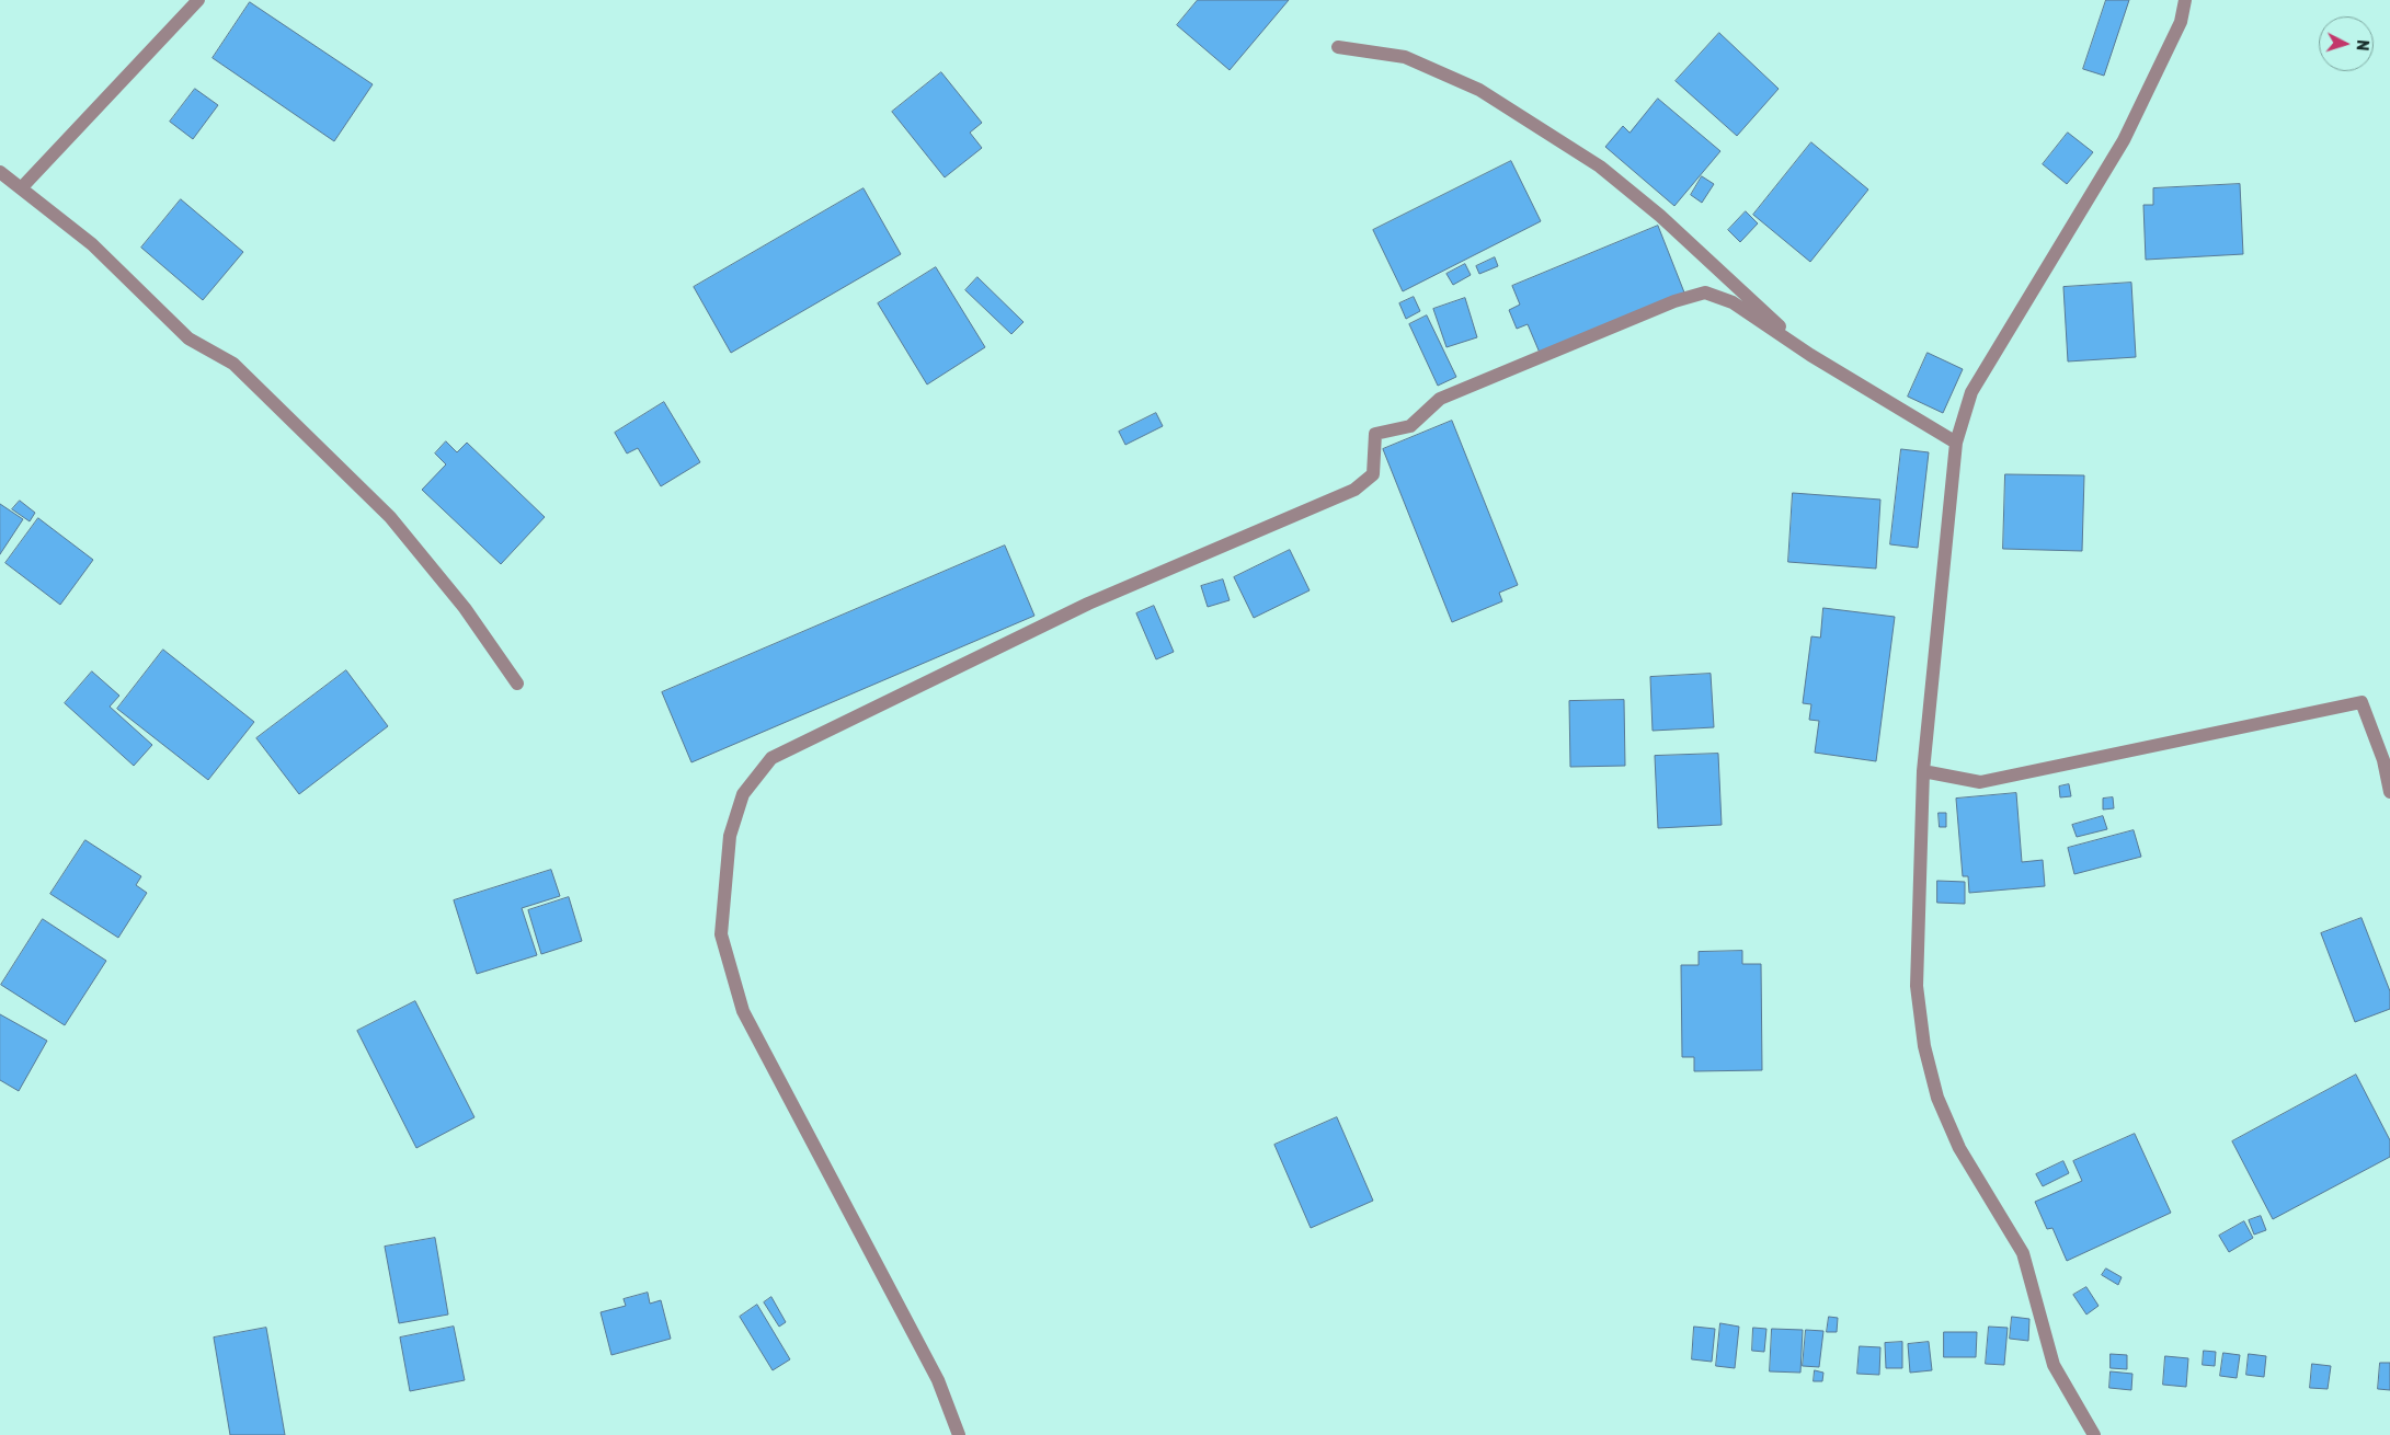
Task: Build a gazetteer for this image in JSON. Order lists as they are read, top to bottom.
{
  "north": "right"
}
